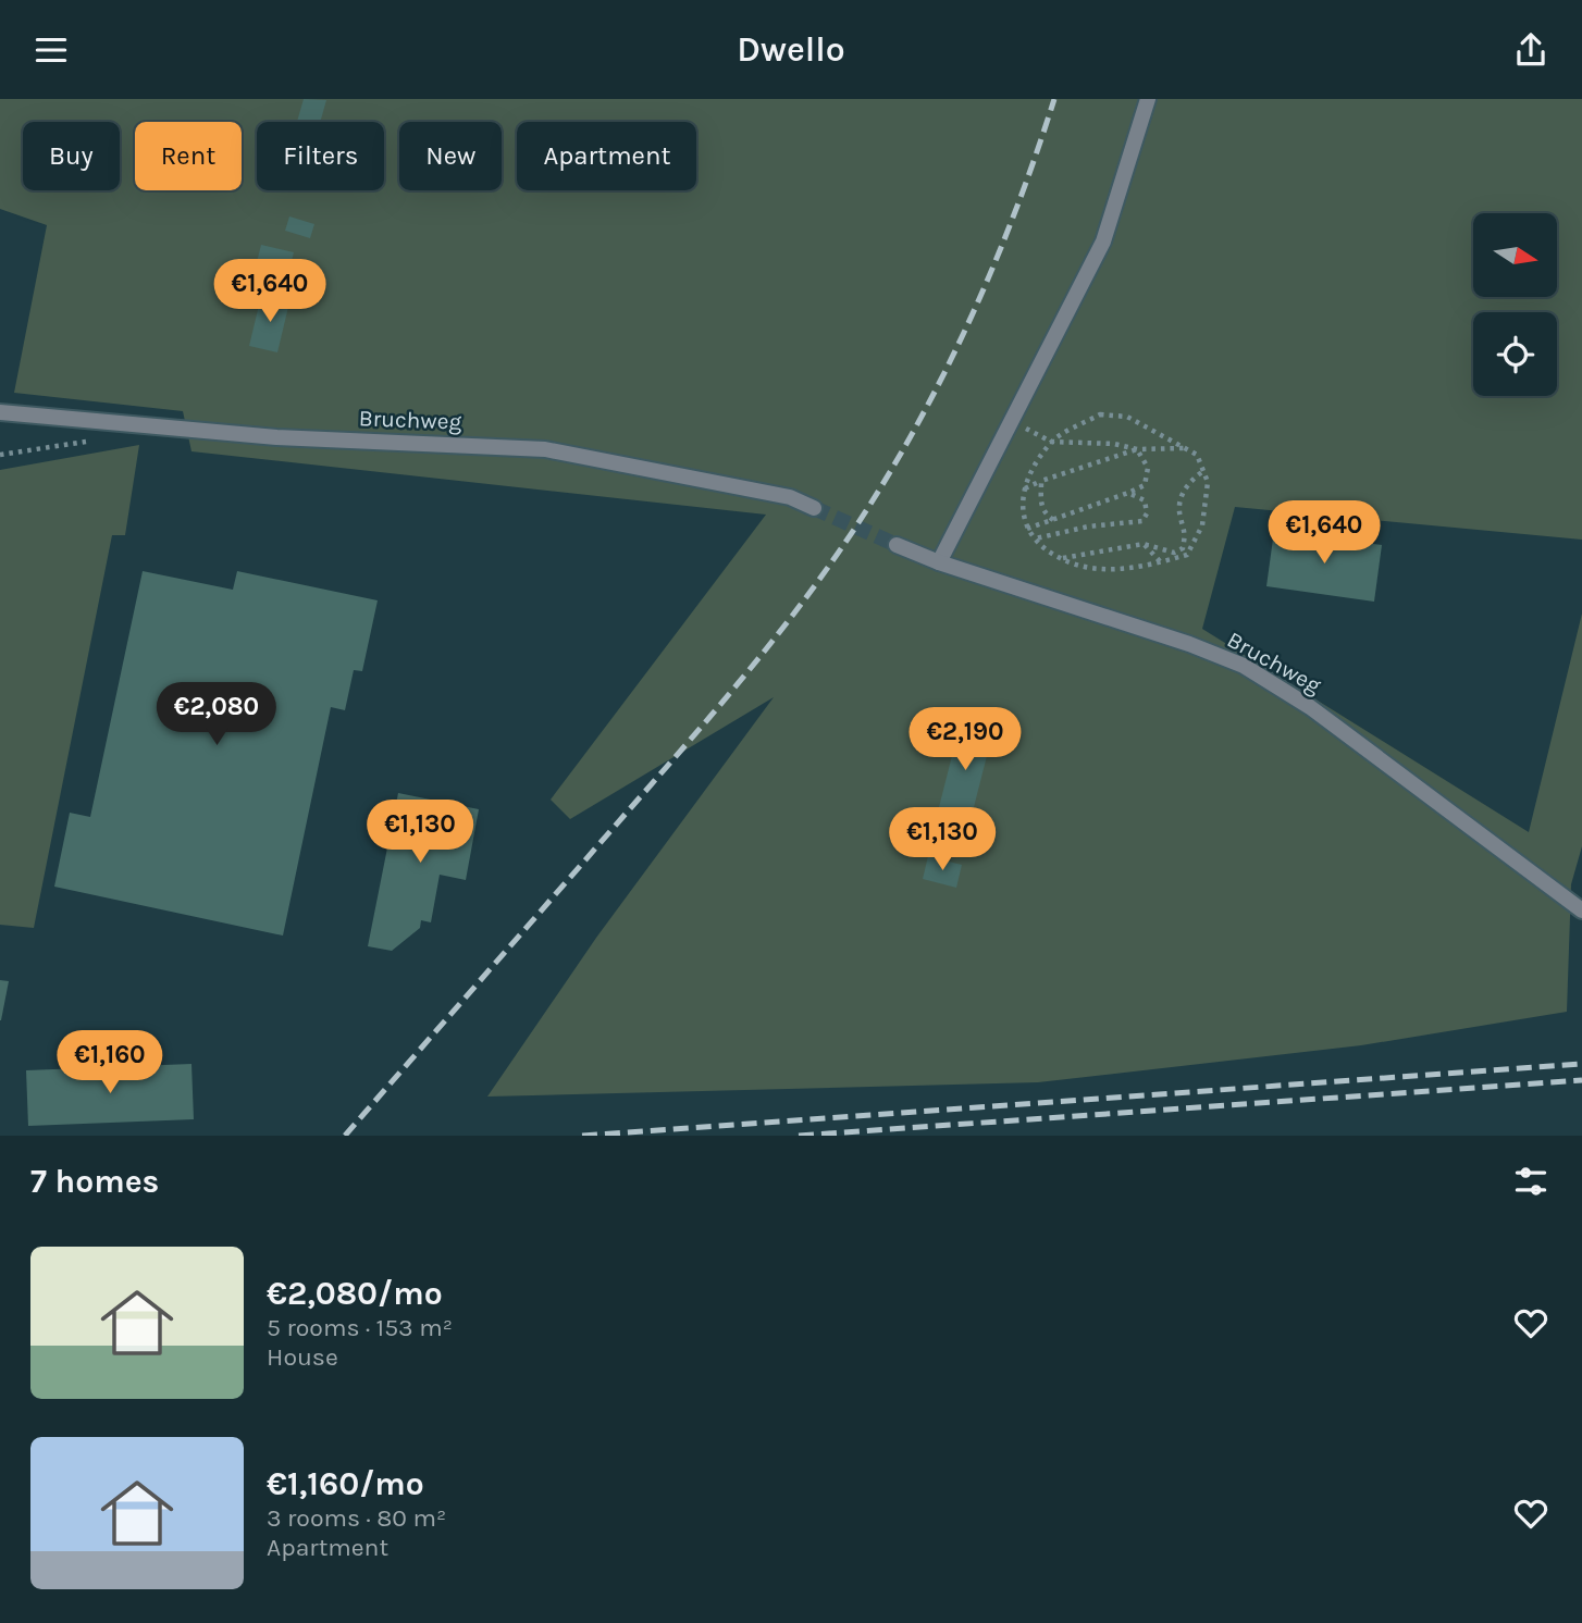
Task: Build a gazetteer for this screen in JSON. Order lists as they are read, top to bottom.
{
  "streets": {
    "street": ["Bruchweg"]
  },
  "north": "right",
  "page": {
    "header": "Dwello",
    "chip": [
      "Buy",
      "Rent",
      "Filters",
      "New",
      "Apartment"
    ],
    "price": [
      "€1,640",
      "€1,640",
      "€2,080",
      "€2,190",
      "€1,130",
      "€1,130",
      "€1,160"
    ],
    "heading": "7 homes",
    "list": [
      {
        "name": "€2,080/mo",
        "note": "5 rooms · 153 m² · House"
      },
      {
        "name": "€1,160/mo",
        "note": "3 rooms · 80 m² · Apartment"
      }
    ]
  }
}
